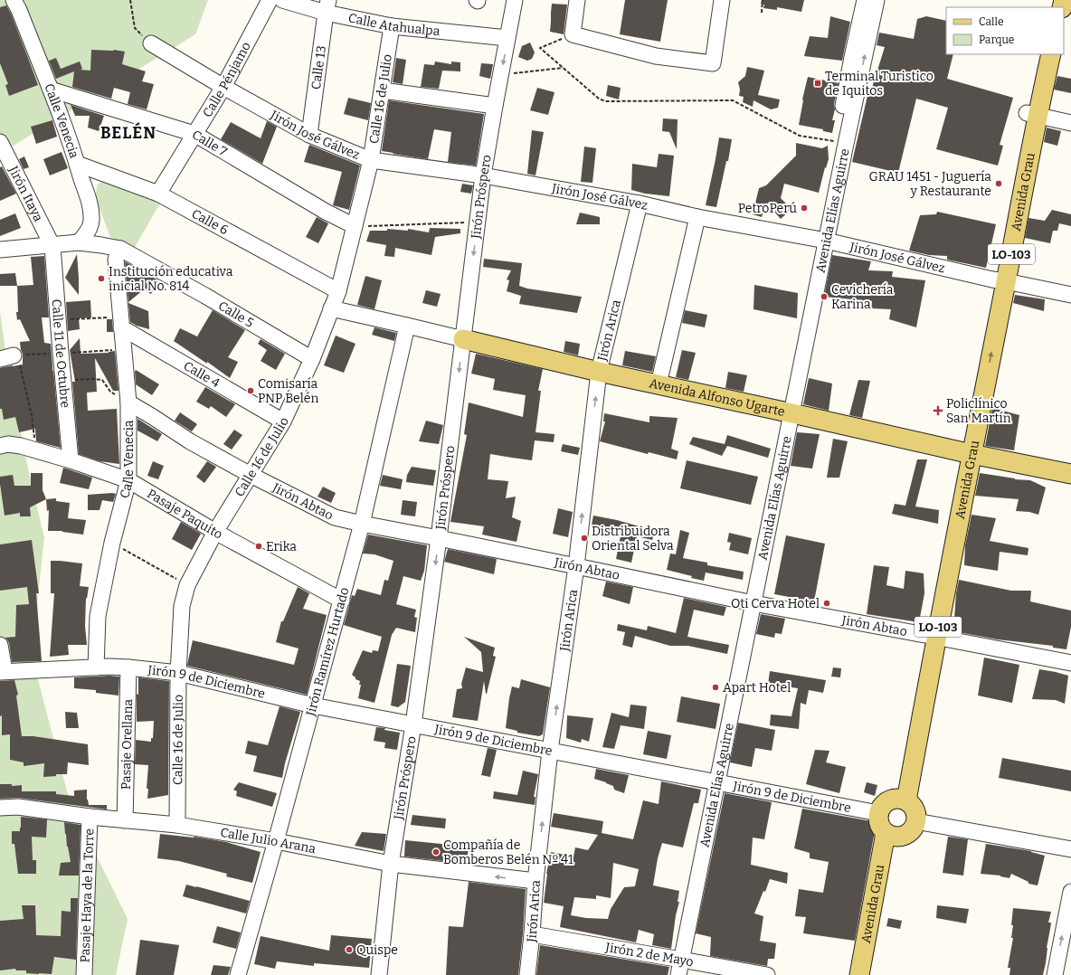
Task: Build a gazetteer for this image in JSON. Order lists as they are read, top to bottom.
{
  "streets": {
    "main road": ["Avenida Grau", "LO-103", "Avenida Alfonso Ugarte"],
    "street": [
      "Calle Atahualpa",
      "Calle 13",
      "Calle Pénjamo",
      "Calle 16 de Julio",
      "Calle Venecia",
      "Jirón José Gálvez",
      "Calle 7",
      "Jirón Itaya",
      "Jirón Próspero",
      "Avenida Elías Aguirre",
      "Calle 6",
      "Calle 5",
      "Jirón Arica",
      "Calle 11 de Octubre",
      "Calle 4",
      "Jirón Abtao",
      "Pasaje Paquito",
      "Jirón Ramírez Hurtado",
      "Jirón 9 de Diciembre",
      "Pasaje Orellana",
      "Calle Julio Arana",
      "Pasaje Haya de la Torre",
      "Jirón 2 de Mayo"
    ]
  },
  "crossings": [
    ["Calle Atahualpa", "Calle 13"],
    ["Calle Atahualpa", "Calle Pénjamo"],
    ["Calle Atahualpa", "Calle 16 de Julio"],
    ["Calle Atahualpa", "Jirón Próspero"],
    ["Calle 13", "Jirón José Gálvez"],
    ["Calle Pénjamo", "Jirón José Gálvez"],
    ["Calle Pénjamo", "Calle 7"],
    ["Calle Pénjamo", "Calle 6"],
    ["Calle 16 de Julio", "Jirón José Gálvez"],
    ["Calle 16 de Julio", "Calle 7"],
    ["Calle 16 de Julio", "Calle 6"],
    ["Calle 16 de Julio", "Calle 5"],
    ["Calle 16 de Julio", "Calle 4"],
    ["Calle 16 de Julio", "Jirón Abtao"],
    ["Calle 16 de Julio", "Pasaje Paquito"],
    ["Calle 16 de Julio", "Jirón 9 de Diciembre"],
    ["Calle 16 de Julio", "Calle Julio Arana"],
    ["Calle Venecia", "Calle 7"],
    ["Calle Venecia", "Calle 6"],
    ["Calle Venecia", "Calle 5"],
    ["Calle Venecia", "Calle 4"],
    ["Calle Venecia", "Jirón Abtao"],
    ["Calle Venecia", "Pasaje Paquito"],
    ["Calle Venecia", "Jirón 9 de Diciembre"],
    ["Jirón José Gálvez", "Avenida Grau"],
    ["Jirón José Gálvez", "Jirón Próspero"],
    ["Jirón José Gálvez", "Avenida Elías Aguirre"],
    ["Jirón José Gálvez", "Jirón Arica"],
    ["Avenida Grau", "Avenida Alfonso Ugarte"],
    ["Avenida Grau", "Jirón Abtao"],
    ["Avenida Grau", "Jirón 9 de Diciembre"],
    ["Jirón Itaya", "Calle 5"],
    ["Jirón Itaya", "Calle 11 de Octubre"],
    ["Jirón Próspero", "Avenida Alfonso Ugarte"],
    ["Jirón Próspero", "Jirón Abtao"],
    ["Jirón Próspero", "Jirón 9 de Diciembre"],
    ["Jirón Próspero", "Calle Julio Arana"],
    ["Avenida Elías Aguirre", "Avenida Alfonso Ugarte"],
    ["Avenida Elías Aguirre", "Jirón Abtao"],
    ["Avenida Elías Aguirre", "Jirón 9 de Diciembre"],
    ["Avenida Elías Aguirre", "Jirón 2 de Mayo"],
    ["Calle 5", "Calle 11 de Octubre"],
    ["Jirón Arica", "Avenida Alfonso Ugarte"],
    ["Jirón Arica", "Jirón Abtao"],
    ["Jirón Arica", "Jirón 9 de Diciembre"],
    ["Jirón Arica", "Calle Julio Arana"],
    ["Jirón Arica", "Jirón 2 de Mayo"],
    ["Calle 11 de Octubre", "Pasaje Paquito"],
    ["Jirón Abtao", "Jirón Ramírez Hurtado"],
    ["Pasaje Paquito", "Jirón Ramírez Hurtado"],
    ["Jirón Ramírez Hurtado", "Jirón 9 de Diciembre"],
    ["Jirón Ramírez Hurtado", "Calle Julio Arana"],
    ["Jirón 9 de Diciembre", "Pasaje Orellana"],
    ["Pasaje Orellana", "Calle Julio Arana"],
    ["Calle Julio Arana", "Pasaje Haya de la Torre"]
  ],
  "one_way": ["Jirón Próspero", "Jirón Arica"],
  "districts": ["BELÉN"],
  "places": {
    "transit": ["Terminal Turistico de Iquitos"],
    "other": [
      "GRAU 1451 - Juguería y Restaurante",
      "PetroPerú",
      "Institución educativa inicial No. 814",
      "Cevichería Karina",
      "Comisaría PNP Belén",
      "Distribuidora Oriental Selva",
      "Erika",
      "Oti Cerva Hotel",
      "Apart Hotel",
      "Compañía de Bomberos Belén Nº 41",
      "Quispe"
    ],
    "health": ["Policlínico San Martín"]
  },
  "legend": ["Calle", "Parque"]
}
